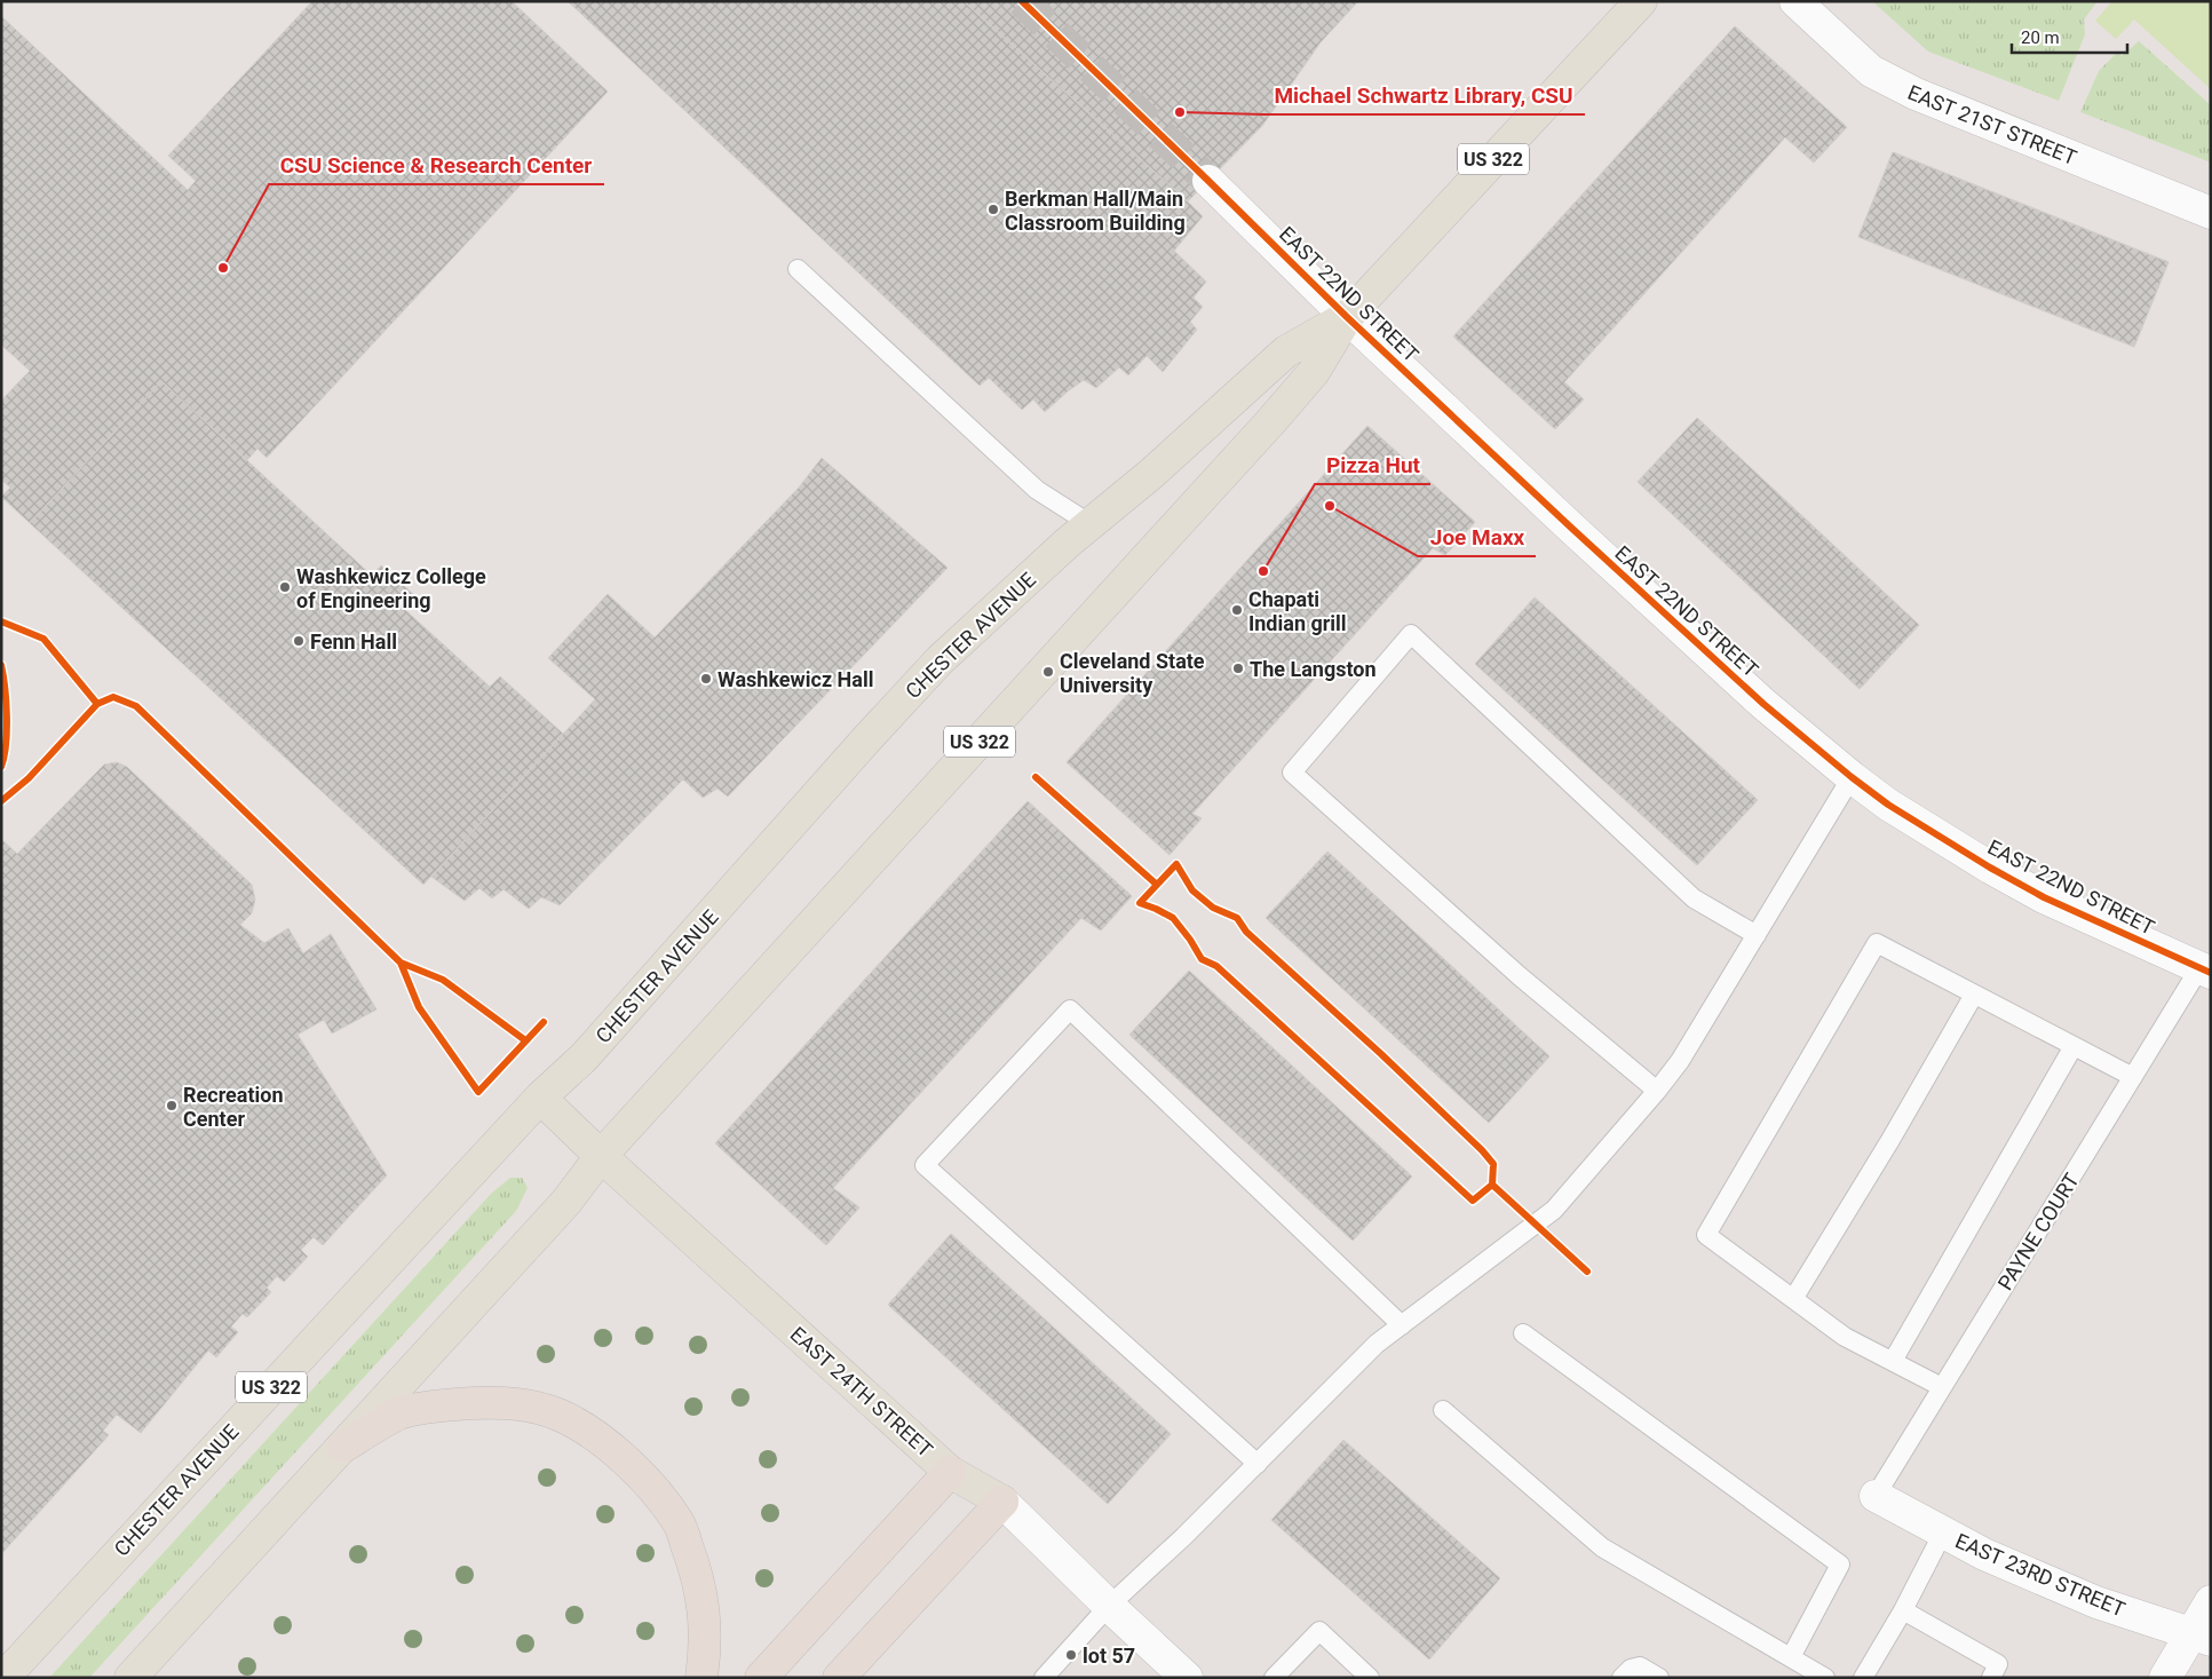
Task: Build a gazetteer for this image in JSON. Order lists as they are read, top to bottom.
{
  "streets": {
    "main road": ["US 322", "CHESTER AVENUE", "EAST 24TH STREET"],
    "street": ["EAST 21ST STREET", "EAST 22ND STREET", "EAST 23RD STREET"],
    "lane": ["PAYNE COURT"]
  },
  "crossings": [
    ["EAST 22ND STREET", "CHESTER AVENUE"],
    ["EAST 22ND STREET", "PAYNE COURT"],
    ["CHESTER AVENUE", "EAST 24TH STREET"],
    ["PAYNE COURT", "EAST 23RD STREET"]
  ],
  "places": [
    "Michael Schwartz Library, CSU",
    "Berkman Hall/Main Classroom Building",
    "CSU Science & Research Center",
    "Joe Maxx",
    "Pizza Hut",
    "Washkewicz College of Engineering",
    "Chapati Indian grill",
    "Fenn Hall",
    "The Langston",
    "Cleveland State University",
    "Washkewicz Hall",
    "Recreation Center",
    "lot 57"
  ],
  "scale_bar": "20 m"
}
